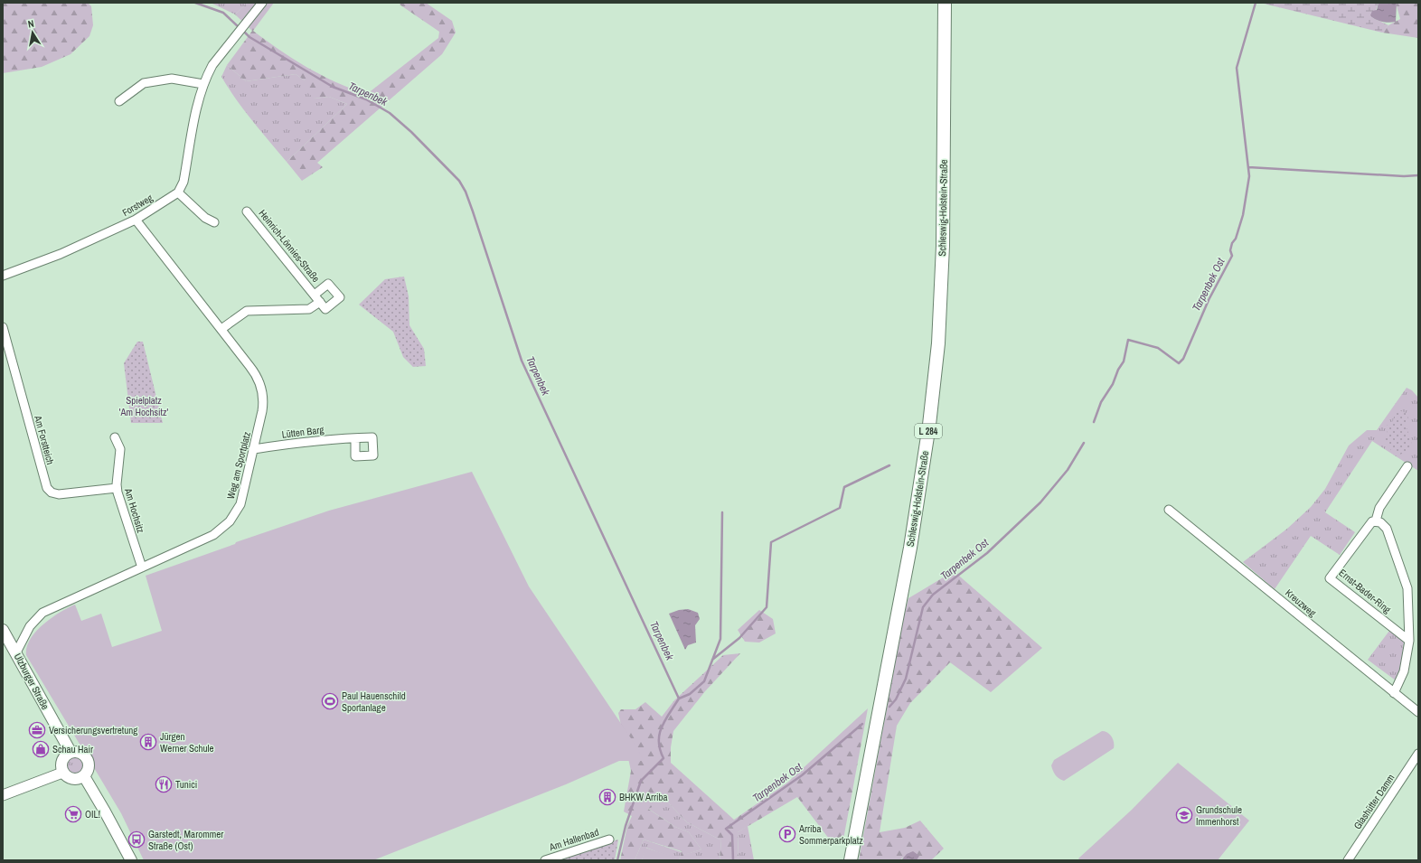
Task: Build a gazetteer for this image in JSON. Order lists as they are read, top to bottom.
{
  "streets": {
    "main road": ["Schleswig-Holstein-Straße", "L 284", "Ulzburger Straße"],
    "street": [
      "Forstweg",
      "Heinrich-Lönnies-Straße",
      "Lütten Barg",
      "Am Forstteich",
      "Weg am Sportplatz",
      "Am Hochsitz",
      "Ernst-Bader-Ring",
      "Kreuzweg",
      "Glashütter Damm",
      "Am Hallenbad"
    ]
  },
  "crossings": [
    ["Forstweg", "Weg am Sportplatz"],
    ["Lütten Barg", "Weg am Sportplatz"],
    ["Am Forstteich", "Am Hochsitz"],
    ["Weg am Sportplatz", "Am Hochsitz"],
    ["Weg am Sportplatz", "Ulzburger Straße"],
    ["Ernst-Bader-Ring", "Kreuzweg"]
  ],
  "water": ["Tarpenbek", "Tarpenbek Ost"],
  "parks": ["Spielplatz 'Am Hochsitz'"],
  "places": {
    "sports": ["Paul Hauenschild Sportanlage"],
    "office": ["Versicherungsvertretung"],
    "building": ["Jürgen Werner Schule", "BHKW Arriba"],
    "shop": ["Schau Hair"],
    "restaurant": ["Tunici"],
    "supermarket": ["OIL!"],
    "school or university": ["Grundschule Immenhorst"],
    "parking": ["Arriba Sommerparkplatz"],
    "bus stop": ["Garstedt, Marommer Straße (Ost)"]
  },
  "north": "top"
}
